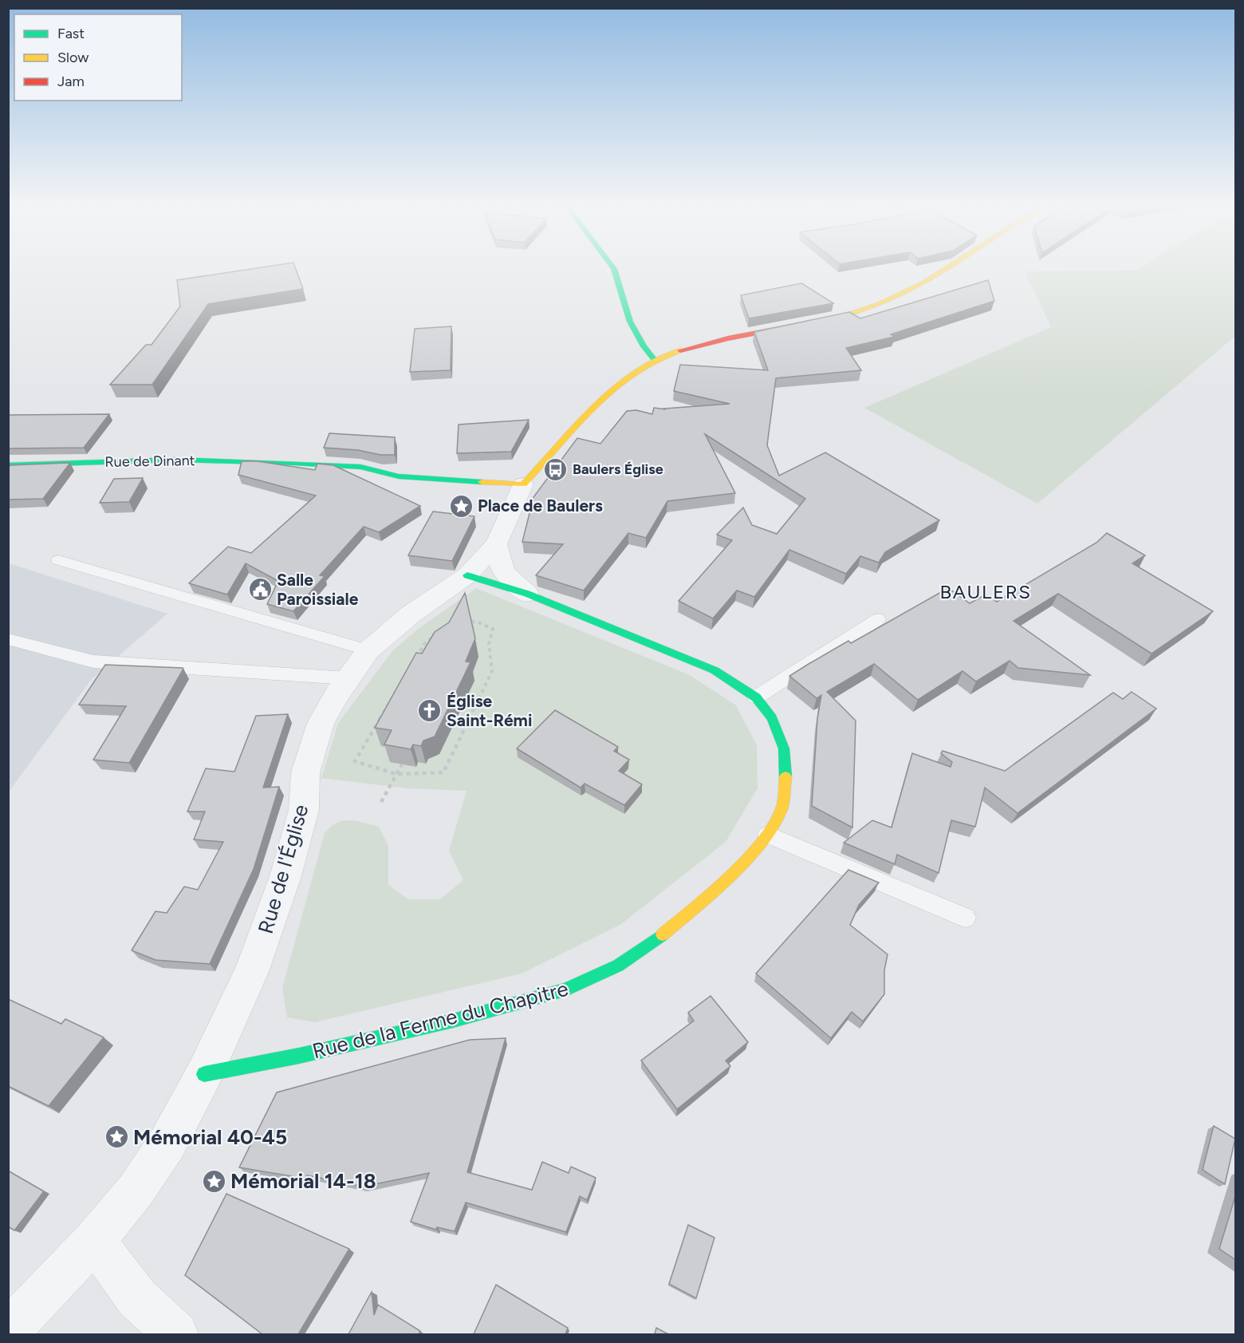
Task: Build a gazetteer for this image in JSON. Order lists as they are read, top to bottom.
{
  "streets": {
    "street": ["Rue de Dinant", "Rue de l'Église", "Rue de la Ferme du Chapitre"]
  },
  "crossings": [
    ["Rue de l'Église", "Rue de la Ferme du Chapitre"]
  ],
  "districts": ["BAULERS"],
  "places": {
    "bus stop": ["Baulers Église"],
    "place": ["Place de Baulers", "Mémorial 40-45", "Mémorial 14-18"],
    "public building": ["Salle Paroissiale"],
    "church": ["Église Saint-Rémi"]
  },
  "legend": ["Fast", "Slow", "Jam"]
}
